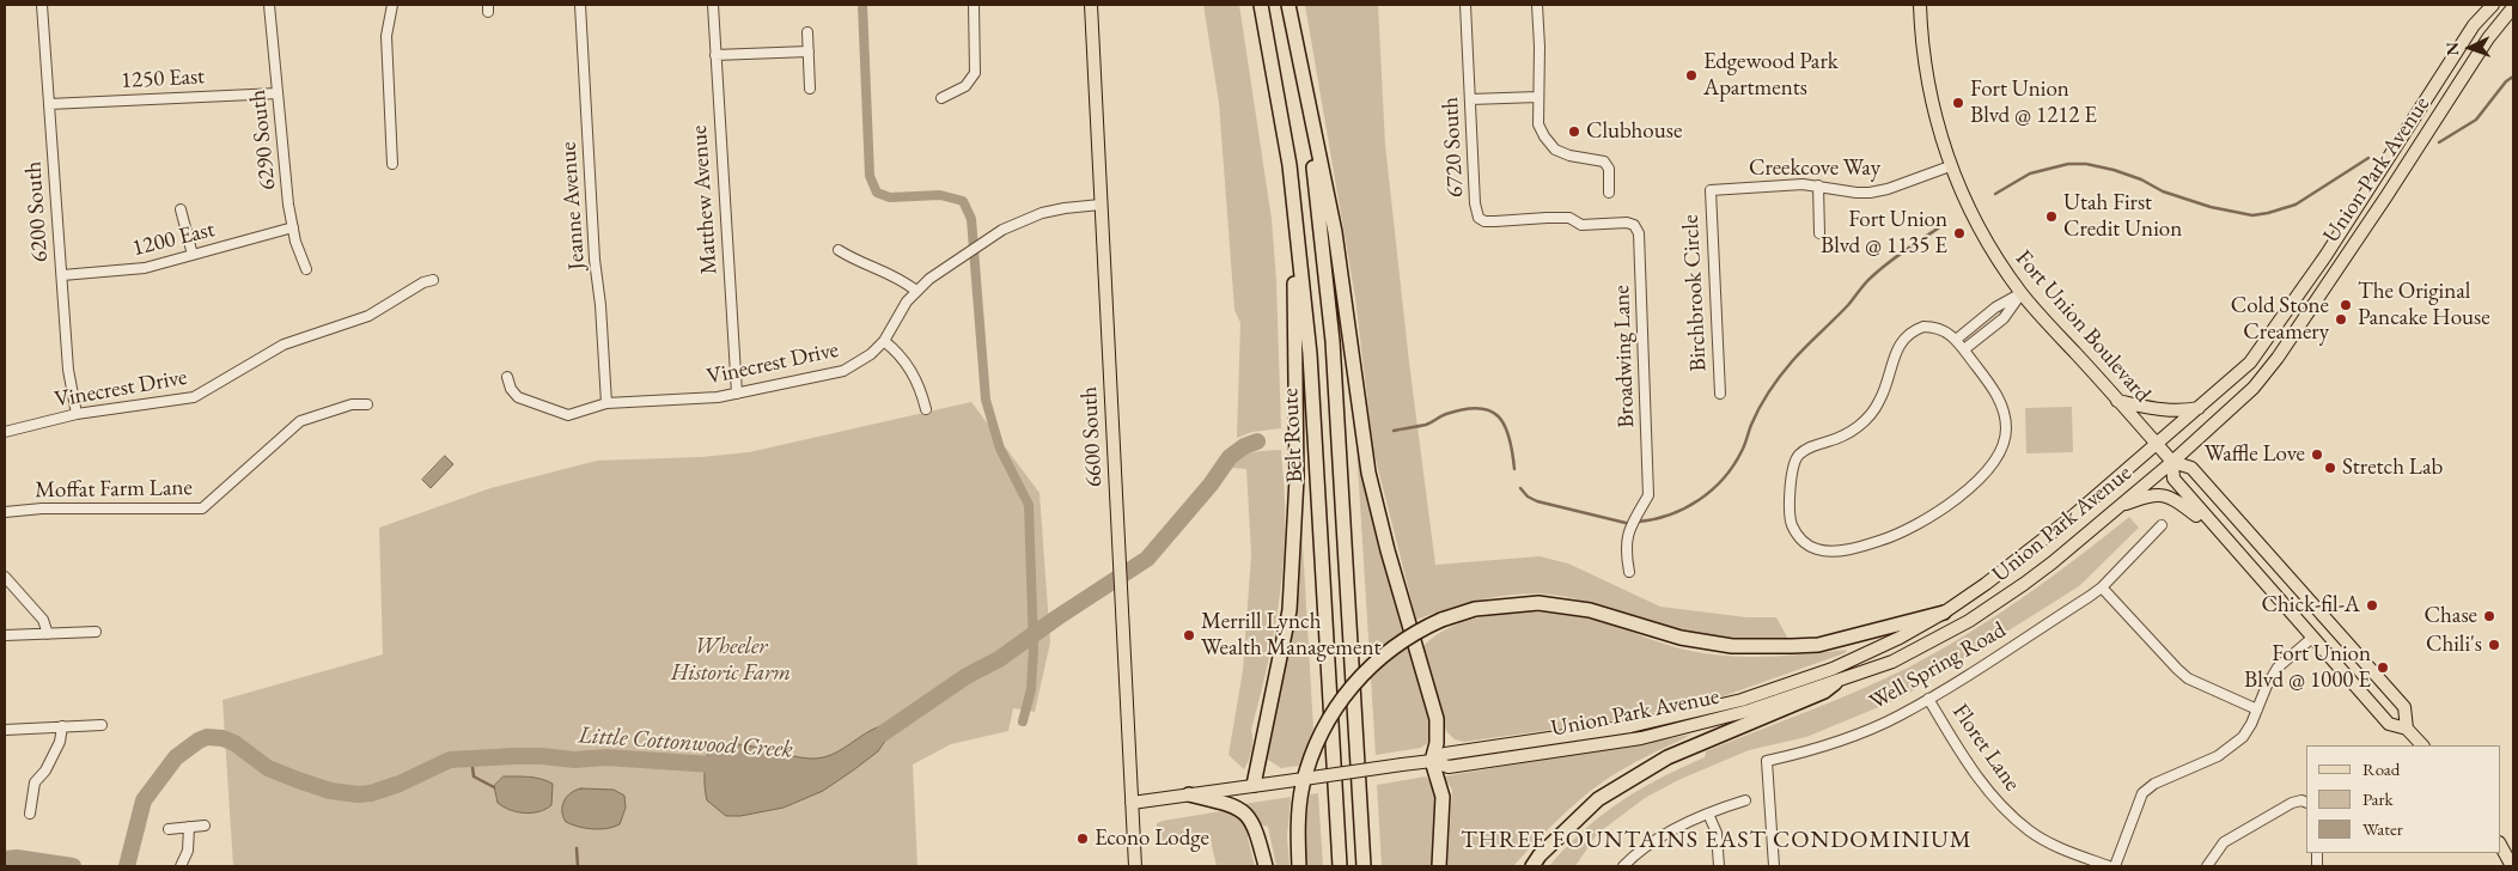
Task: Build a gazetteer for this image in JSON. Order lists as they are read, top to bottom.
{
  "streets": {
    "highway": ["Belt Route"],
    "main road": ["Union Park Avenue", "Fort Union Boulevard", "6600 South"],
    "street": [
      "1250 East",
      "6290 South",
      "6720 South",
      "Creekcove Way",
      "Matthew Avenue",
      "Jeanne Avenue",
      "6200 South",
      "1200 East",
      "Birchbrook Circle",
      "Broadwing Lane",
      "Vinecrest Drive",
      "Moffat Farm Lane",
      "Well Spring Road",
      "Floret Lane"
    ]
  },
  "crossings": [
    ["1250 East", "6290 South"],
    ["1250 East", "6200 South"],
    ["6290 South", "1200 East"],
    ["6720 South", "Broadwing Lane"],
    ["Creekcove Way", "Birchbrook Circle"],
    ["Creekcove Way", "Fort Union Boulevard"],
    ["Union Park Avenue", "Fort Union Boulevard"],
    ["Union Park Avenue", "6600 South"],
    ["Matthew Avenue", "Vinecrest Drive"],
    ["Jeanne Avenue", "Vinecrest Drive"],
    ["6200 South", "1200 East"],
    ["6200 South", "Vinecrest Drive"],
    ["Vinecrest Drive", "6600 South"],
    ["Well Spring Road", "Floret Lane"]
  ],
  "districts": ["THREE FOUNTAINS EAST CONDOMINIUM"],
  "water": ["Little Cottonwood Creek"],
  "parks": ["Wheeler Historic Farm"],
  "places": [
    "Edgewood Park Apartments",
    "Fort Union Blvd @ 1212 E",
    "Clubhouse",
    "Utah First Credit Union",
    "Fort Union Blvd @ 1135 E",
    "The Original Pancake House",
    "Cold Stone Creamery",
    "Waffle Love",
    "Stretch Lab",
    "Chick-fil-A",
    "Chase",
    "Merrill Lynch Wealth Management",
    "Chili's",
    "Fort Union Blvd @ 1000 E",
    "Econo Lodge"
  ],
  "legend": ["Road", "Park", "Water"],
  "north": "left"
}
